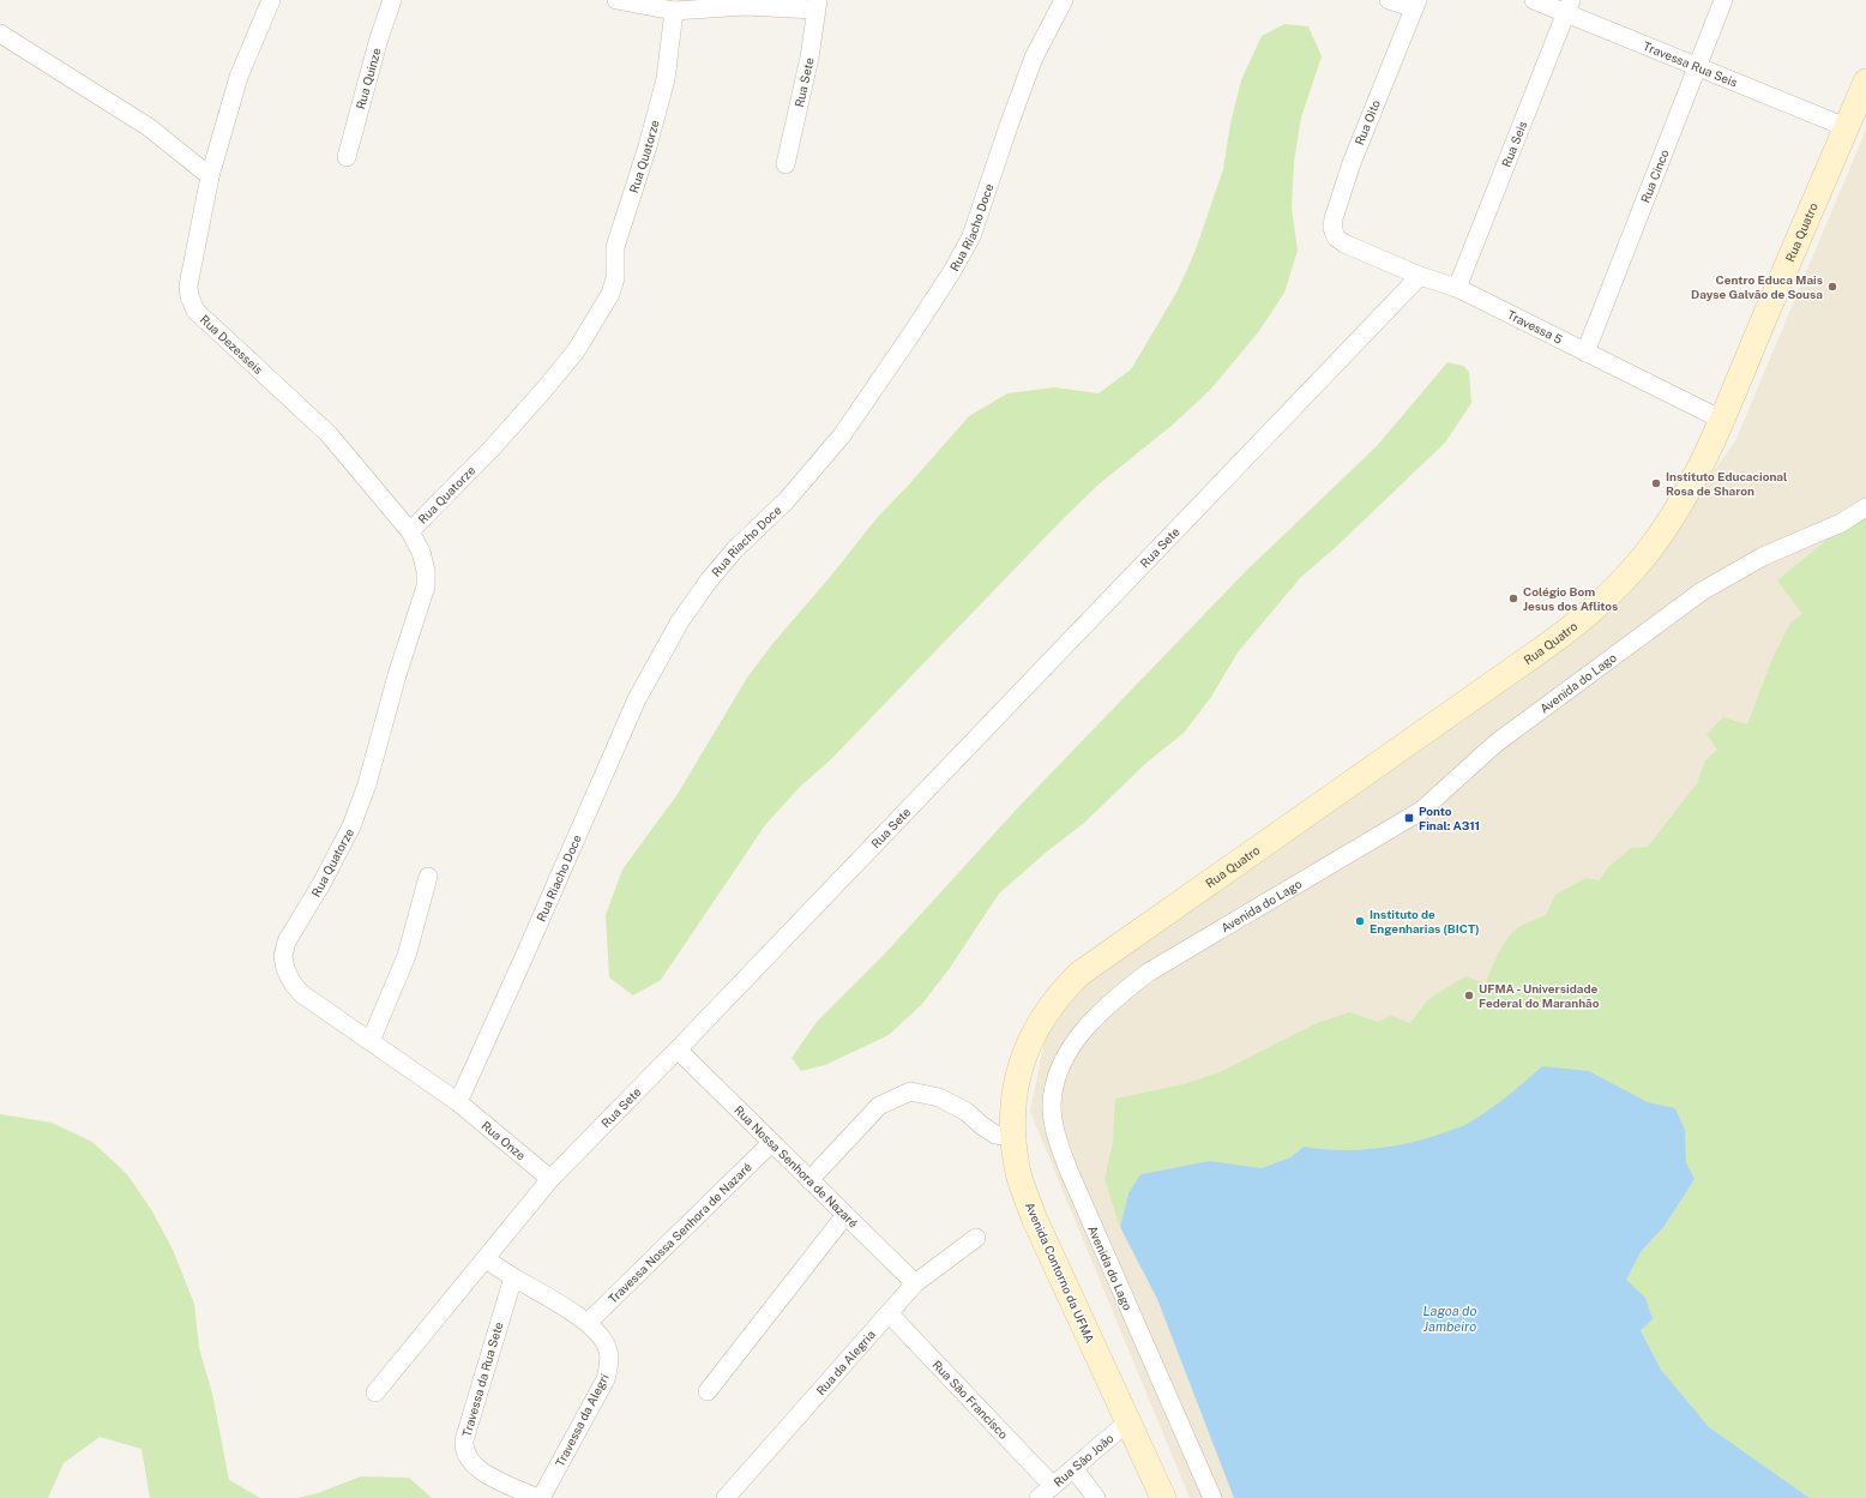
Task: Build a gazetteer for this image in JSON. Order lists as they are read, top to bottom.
{
  "streets": {
    "main road": ["Rua Quatro", "Avenida Contorno da UFMA"],
    "street": [
      "Travessa Rua Seis",
      "Rua Quinze",
      "Rua Sete",
      "Rua Oito",
      "Rua Seis",
      "Rua Quatorze",
      "Rua Cinco",
      "Rua Riacho Doce",
      "Travessa 5",
      "Rua Dezesseis",
      "Avenida do Lago",
      "Rua Onze",
      "Rua Nossa Senhora de Nazaré",
      "Travessa Nossa Senhora de Nazaré",
      "Rua da Alegria",
      "Travessa da Rua Sete",
      "Rua São Francisco",
      "Travessa da Alegri",
      "Rua São João"
    ]
  },
  "crossings": [
    ["Travessa Rua Seis", "Rua Seis"],
    ["Travessa Rua Seis", "Rua Cinco"],
    ["Travessa Rua Seis", "Rua Quatro"],
    ["Rua Sete", "Travessa 5"],
    ["Rua Sete", "Rua Onze"],
    ["Rua Sete", "Rua Nossa Senhora de Nazaré"],
    ["Rua Oito", "Travessa 5"],
    ["Rua Seis", "Travessa 5"],
    ["Rua Quatorze", "Rua Dezesseis"],
    ["Rua Quatorze", "Rua Onze"],
    ["Rua Cinco", "Travessa 5"],
    ["Rua Riacho Doce", "Rua Onze"],
    ["Rua Quatro", "Travessa 5"],
    ["Rua Quatro", "Avenida Contorno da UFMA"],
    ["Rua Nossa Senhora de Nazaré", "Travessa Nossa Senhora de Nazaré"],
    ["Rua Nossa Senhora de Nazaré", "Rua da Alegria"],
    ["Travessa Nossa Senhora de Nazaré", "Travessa da Alegri"],
    ["Avenida Contorno da UFMA", "Rua São João"],
    ["Rua da Alegria", "Rua São Francisco"],
    ["Travessa da Rua Sete", "Travessa da Alegri"],
    ["Rua São Francisco", "Rua São João"]
  ],
  "water": ["Lagoa do Jambeiro"],
  "places": {
    "other": [
      "Centro Educa Mais Dayse Galvão de Sousa",
      "Instituto Educacional Rosa de Sharon",
      "Colégio Bom Jesus dos Aflitos",
      "Instituto de Engenharias (BICT)",
      "UFMA - Universidade Federal do Maranhão"
    ],
    "transit": ["Ponto Final: A311"]
  }
}
